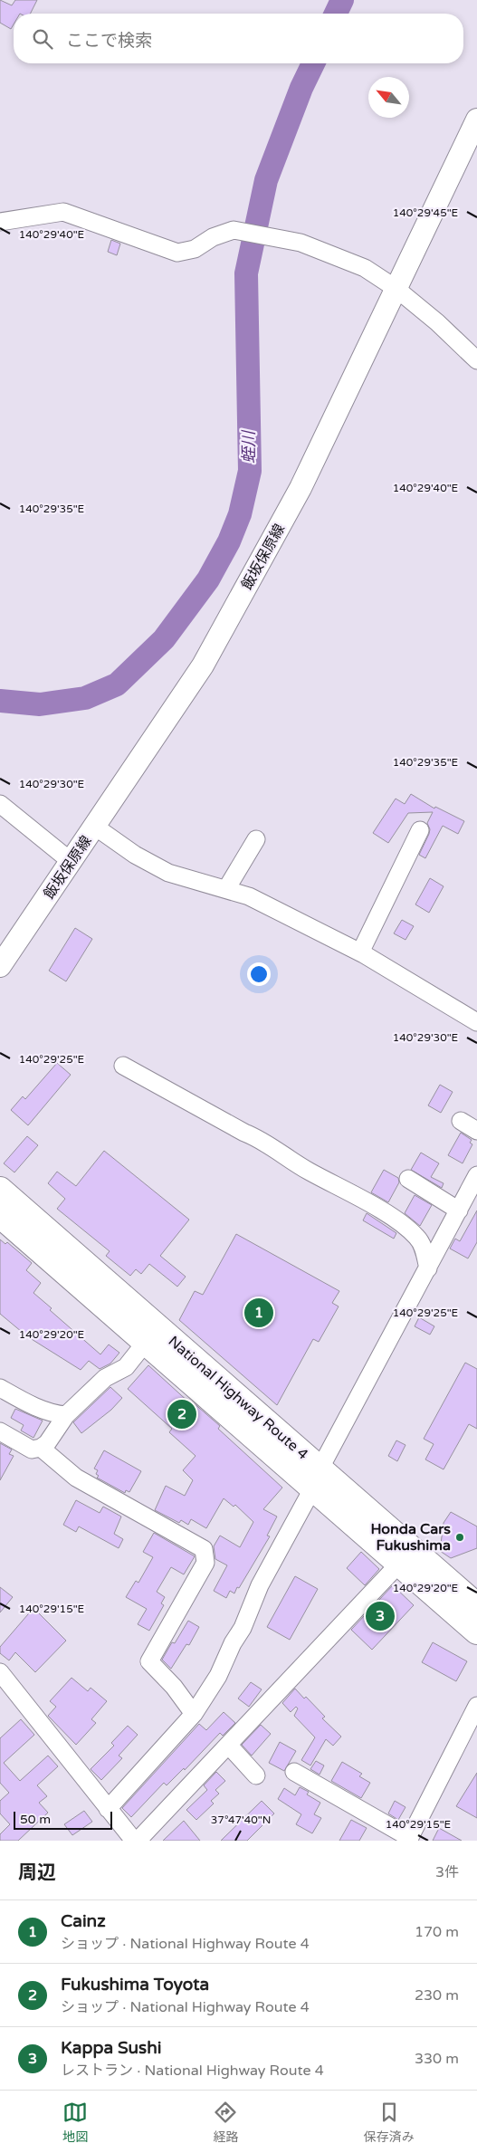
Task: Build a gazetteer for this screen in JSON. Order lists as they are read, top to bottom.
{
  "streets": {
    "highway": ["National Highway Route 4"],
    "main road": ["飯坂保原線"]
  },
  "water": ["蛭川"],
  "places": ["Honda Cars Fukushima"],
  "scale_bar": "50 m",
  "north": "top left",
  "page": {
    "search": "ここで検索",
    "pins": ["1", "2", "3"],
    "scale": "50 m",
    "heading": ["周辺", "3件"],
    "list": [
      {
        "mark": "1",
        "name": "Cainz",
        "note": "ショップ · National Highway Route 4",
        "value": "170 m"
      },
      {
        "mark": "2",
        "name": "Fukushima Toyota",
        "note": "ショップ · National Highway Route 4",
        "value": "230 m"
      },
      {
        "mark": "3",
        "name": "Kappa Sushi",
        "note": "レストラン · National Highway Route 4",
        "value": "330 m"
      }
    ],
    "nav": ["地図", "経路", "保存済み"]
  },
  "coordinates": [
    "140°29'45\"E",
    "140°29'40\"E",
    "140°29'35\"E",
    "140°29'30\"E",
    "140°29'25\"E",
    "140°29'20\"E",
    "140°29'15\"E",
    "37°47'40\"N"
  ]
}
